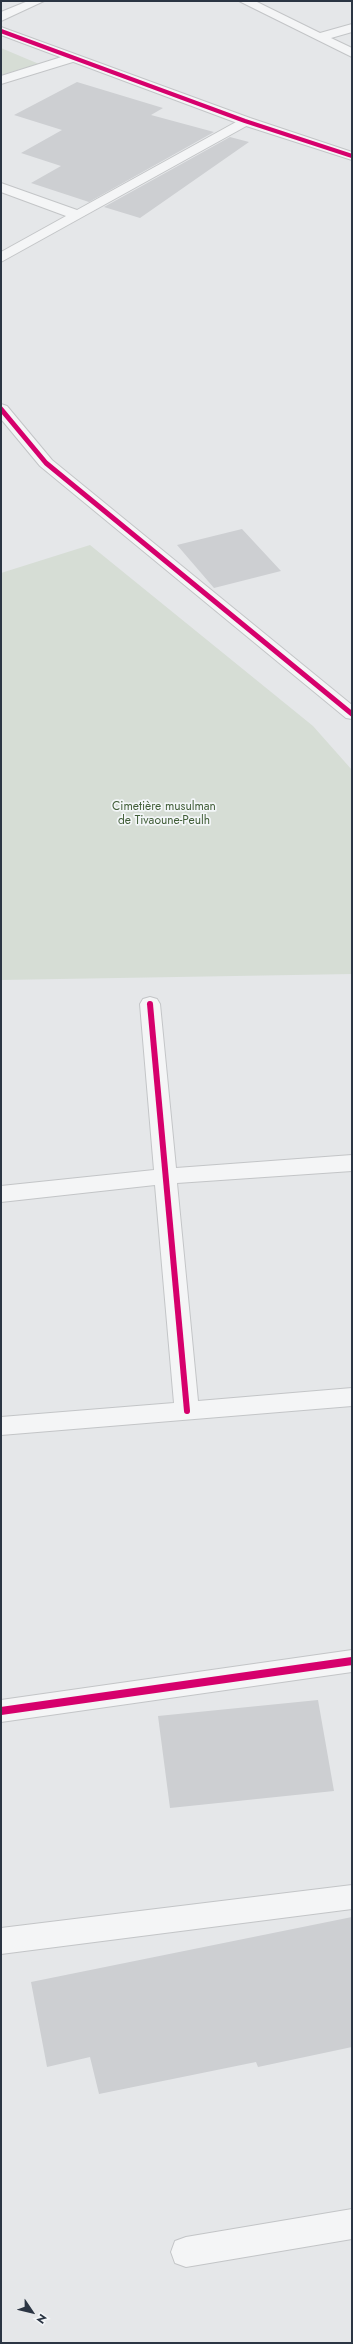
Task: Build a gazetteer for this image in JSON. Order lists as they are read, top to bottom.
{
  "parks": ["Cimetière musulman de Tivaoune-Peulh"],
  "north": "bottom right"
}
